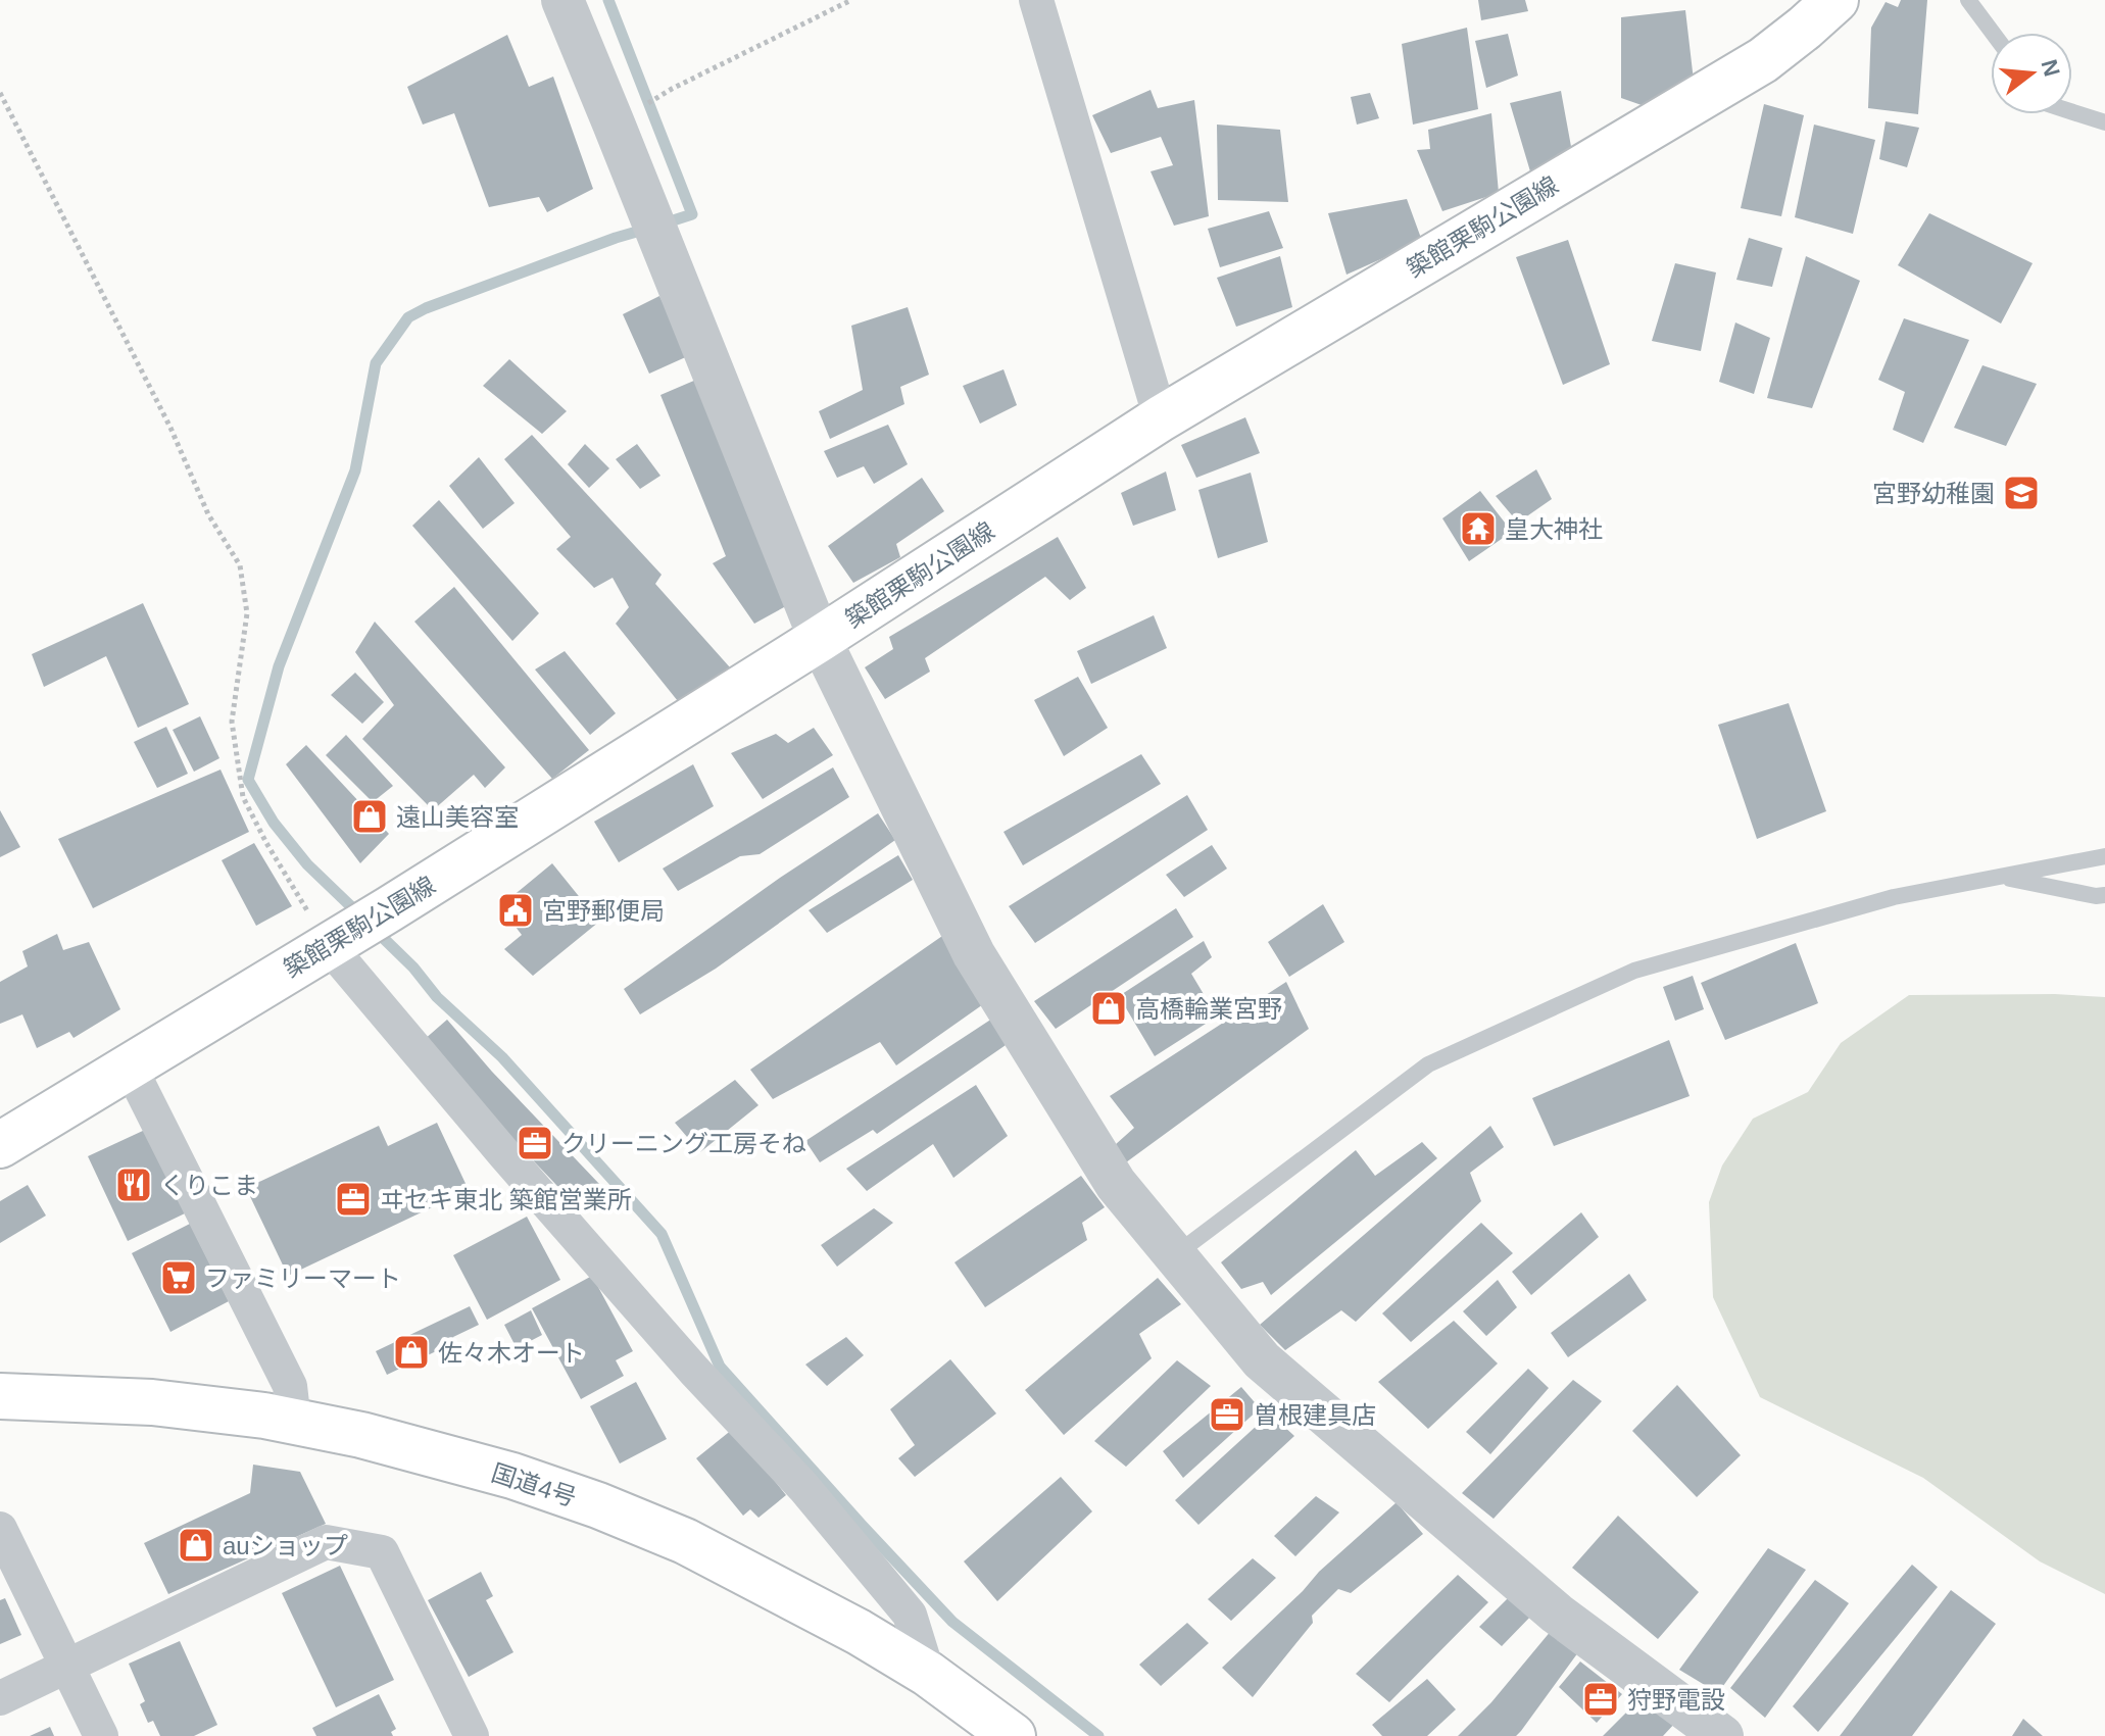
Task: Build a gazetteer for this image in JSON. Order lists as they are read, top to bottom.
{
  "streets": {
    "main road": ["築館栗駒公園線", "国道4号"]
  },
  "places": {
    "school or university": ["宮野幼稚園"],
    "temple": ["皇大神社"],
    "shop": [
      "遠山美容室",
      "高橋輪業宮野",
      "佐々木オート",
      "auショップ"
    ],
    "public building": ["宮野郵便局"],
    "office": [
      "クリーニング工房そね",
      "ヰセキ東北 築館営業所",
      "曽根建具店",
      "狩野電設"
    ],
    "restaurant": ["くりこま"],
    "supermarket": ["ファミリーマート"]
  },
  "north": "right"
}
